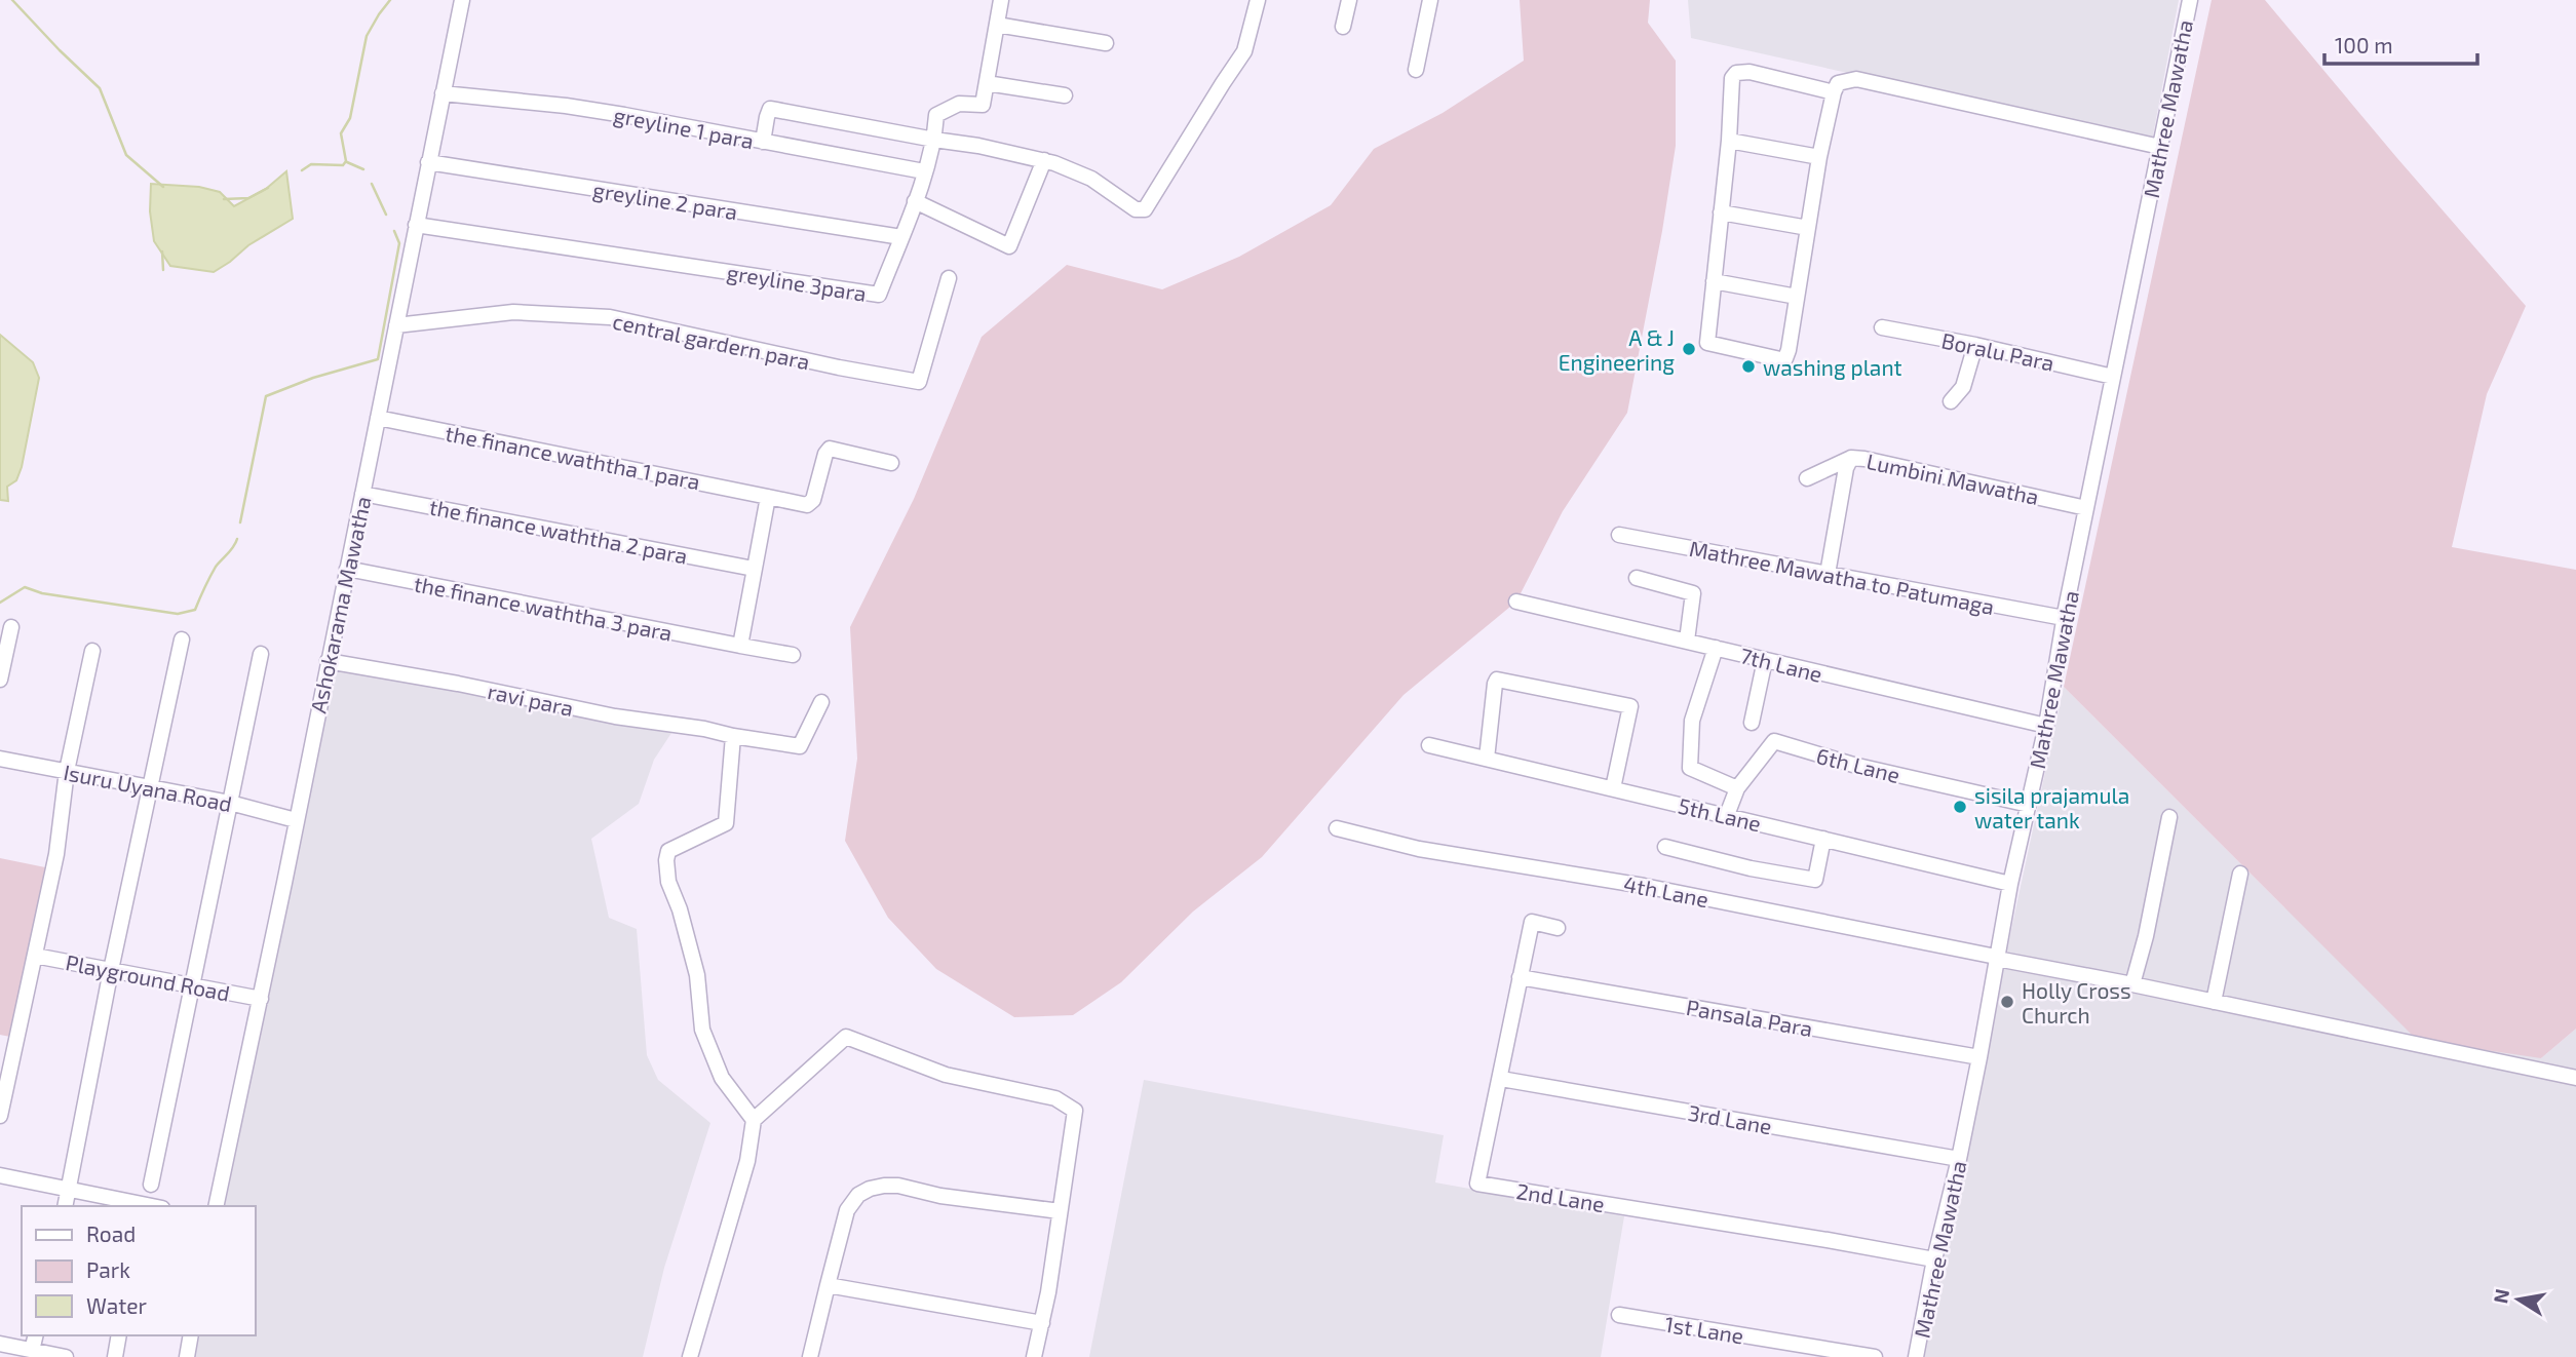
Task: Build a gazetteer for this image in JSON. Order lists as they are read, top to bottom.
{
  "streets": {
    "street": [
      "Mathree Mawatha",
      "greyline 1 para",
      "greyline 2 para",
      "greyline 3para",
      "central gardern para",
      "Boralu Para",
      "the finance waththa 1 para",
      "Lumbini Mawatha",
      "the finance waththa 2 para",
      "Mathree Mawatha to Patumaga",
      "Ashokarama Mawatha",
      "the finance waththa 3 para",
      "7th Lane",
      "ravi para",
      "6th Lane",
      "Isuru Uyana Road",
      "5th Lane",
      "4th Lane",
      "Playground Road",
      "Pansala Para",
      "3rd Lane",
      "2nd Lane",
      "1st Lane"
    ]
  },
  "crossings": [
    ["Mathree Mawatha", "Boralu Para"],
    ["Mathree Mawatha", "Lumbini Mawatha"],
    ["Mathree Mawatha", "Mathree Mawatha to Patumaga"],
    ["Mathree Mawatha", "7th Lane"],
    ["Mathree Mawatha", "6th Lane"],
    ["Mathree Mawatha", "5th Lane"],
    ["Mathree Mawatha", "4th Lane"],
    ["Mathree Mawatha", "Pansala Para"],
    ["Mathree Mawatha", "3rd Lane"],
    ["Mathree Mawatha", "2nd Lane"],
    ["greyline 1 para", "greyline 3para"],
    ["greyline 1 para", "Ashokarama Mawatha"],
    ["greyline 2 para", "greyline 3para"],
    ["greyline 2 para", "Ashokarama Mawatha"],
    ["greyline 3para", "Ashokarama Mawatha"],
    ["central gardern para", "Ashokarama Mawatha"],
    ["the finance waththa 1 para", "Ashokarama Mawatha"],
    ["Lumbini Mawatha", "Mathree Mawatha to Patumaga"],
    ["the finance waththa 2 para", "Ashokarama Mawatha"],
    ["Ashokarama Mawatha", "the finance waththa 3 para"],
    ["Ashokarama Mawatha", "ravi para"],
    ["Ashokarama Mawatha", "Isuru Uyana Road"],
    ["Ashokarama Mawatha", "Playground Road"],
    ["6th Lane", "5th Lane"],
    ["Pansala Para", "2nd Lane"],
    ["3rd Lane", "2nd Lane"]
  ],
  "places": [
    "A & J Engineering",
    "washing plant",
    "sisila prajamula water tank",
    "Holly Cross Church"
  ],
  "legend": ["Road", "Park", "Water"],
  "scale_bar": "100 m",
  "north": "left"
}
